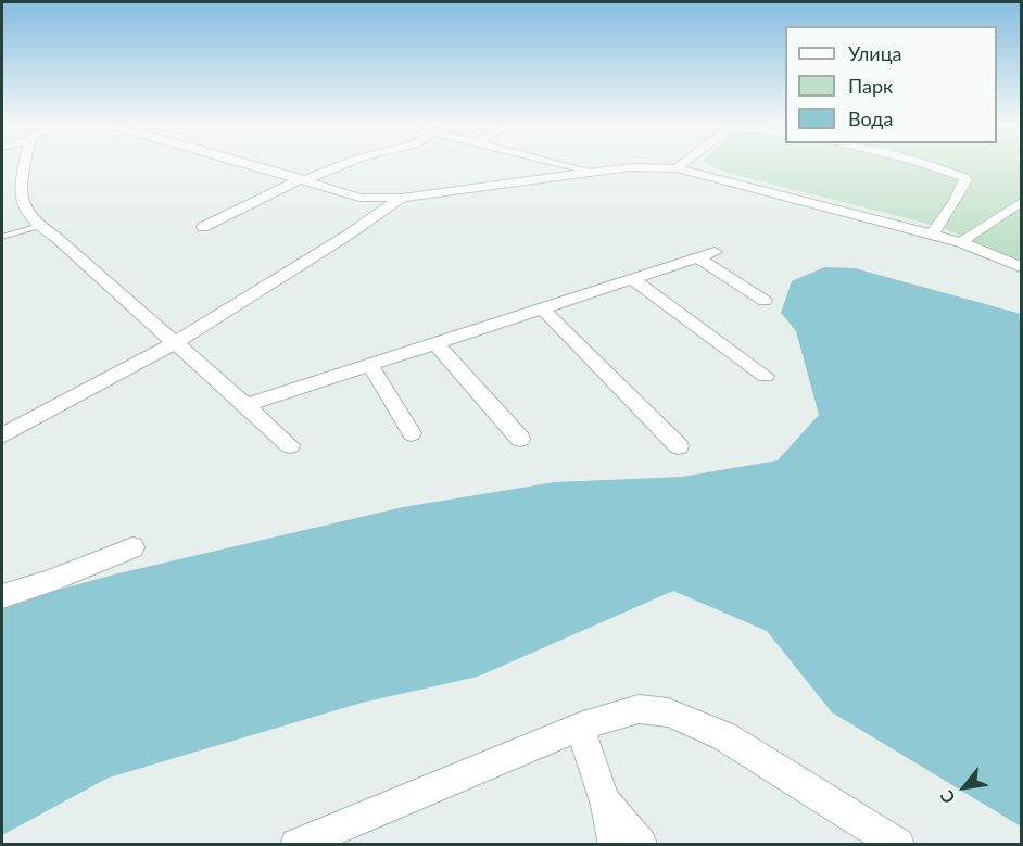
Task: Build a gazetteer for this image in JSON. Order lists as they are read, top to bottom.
{
  "legend": ["Улица", "Парк", "Вода"],
  "north": "bottom left"
}
